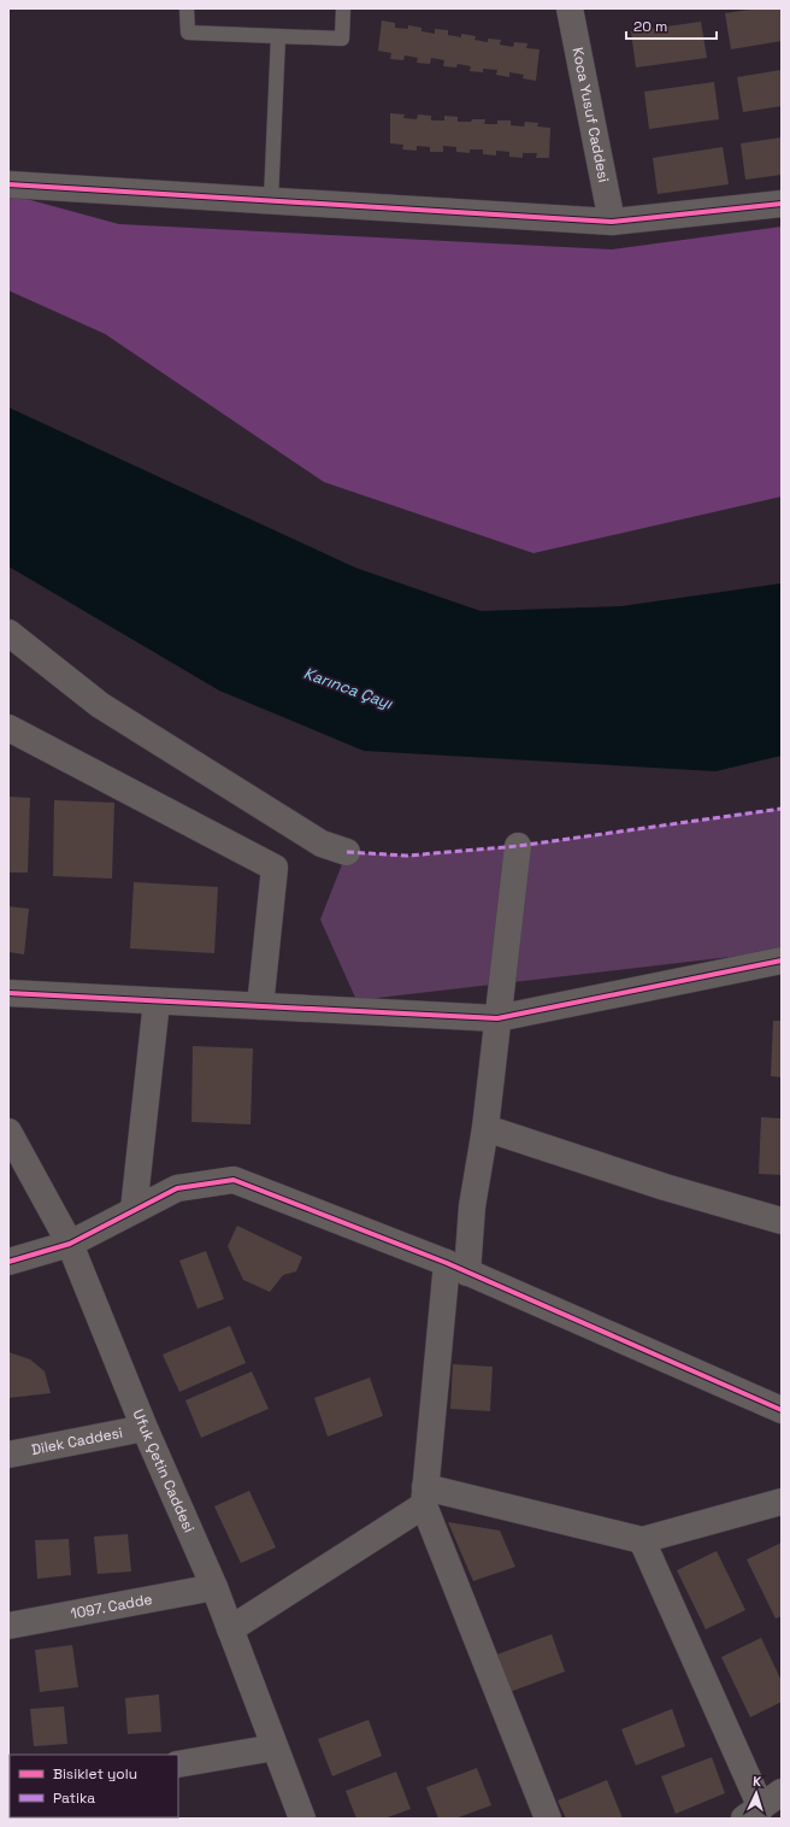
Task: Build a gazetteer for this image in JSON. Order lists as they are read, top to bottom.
{
  "streets": {
    "street": [
      "Koca Yusuf Caddesi",
      "Dilek Caddesi",
      "Ufuk Çetin Caddesi",
      "1097. Cadde"
    ]
  },
  "crossings": [
    ["Dilek Caddesi", "Ufuk Çetin Caddesi"],
    ["Ufuk Çetin Caddesi", "1097. Cadde"]
  ],
  "water": ["Karınca Çayı"],
  "legend": ["Bisiklet yolu", "Patika"],
  "scale_bar": "20 m",
  "north": "top"
}
